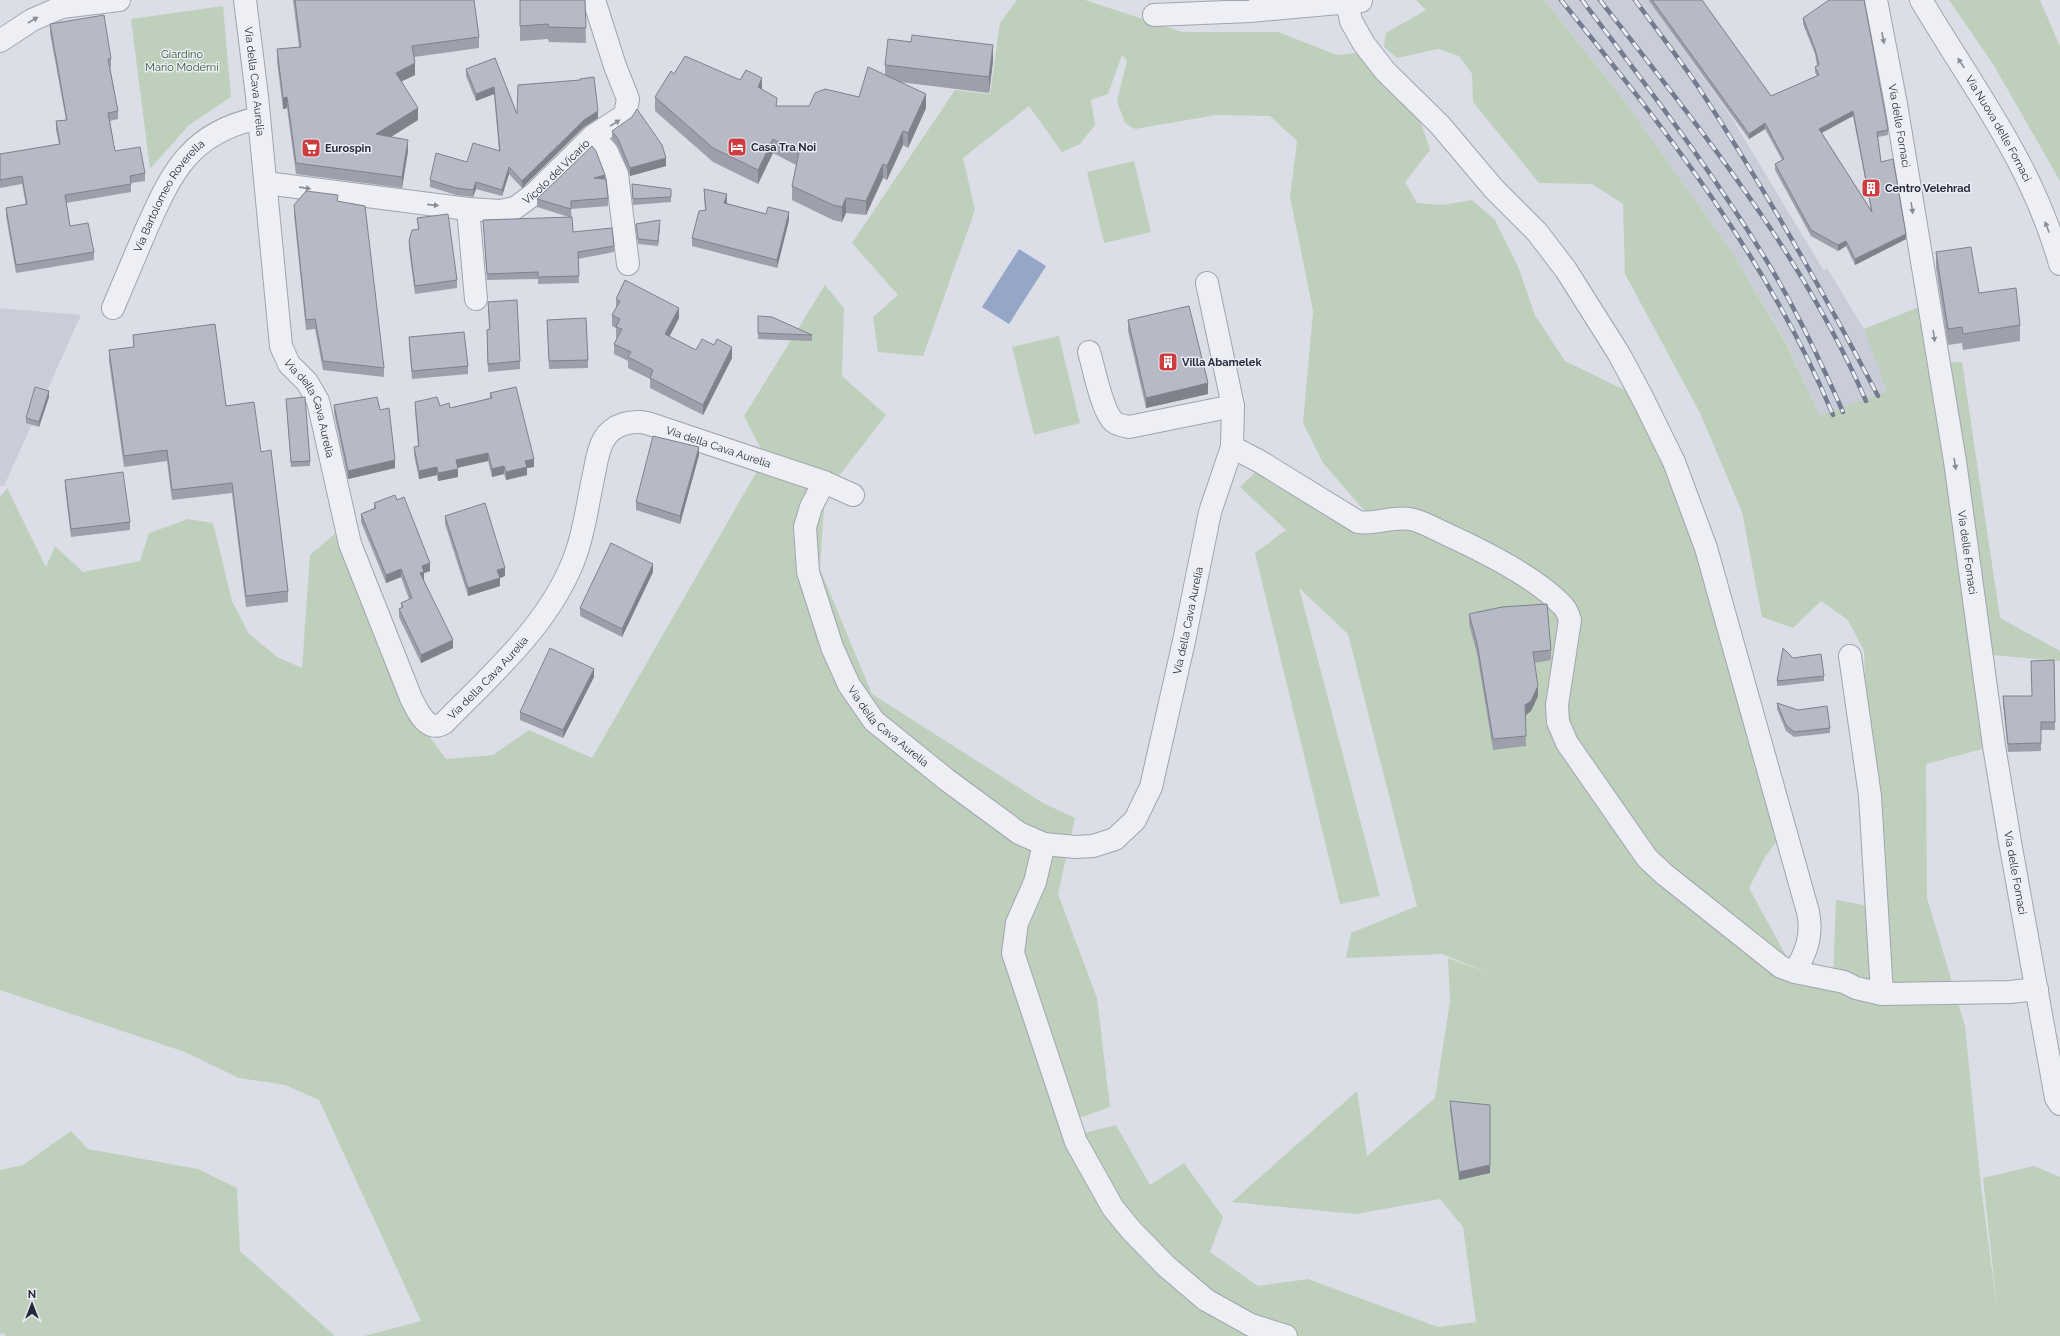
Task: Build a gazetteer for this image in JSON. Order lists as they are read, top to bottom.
{
  "streets": {
    "street": [
      "Via della Cava Aurelia",
      "Via delle Fornaci",
      "Via Nuova delle Fornaci",
      "Vicolo del Vicario",
      "Via Bartolomeo Roverella"
    ]
  },
  "crossings": [
    ["Via della Cava Aurelia", "Vicolo del Vicario"],
    ["Via della Cava Aurelia", "Via Bartolomeo Roverella"]
  ],
  "one_way": ["Via Nuova delle Fornaci"],
  "parks": ["Giardino Mario Moderni"],
  "places": {
    "hotel": ["Casa Tra Noi"],
    "supermarket": ["Eurospin"],
    "building": ["Centro Velehrad", "Villa Abamelek"]
  },
  "north": "top"
}
